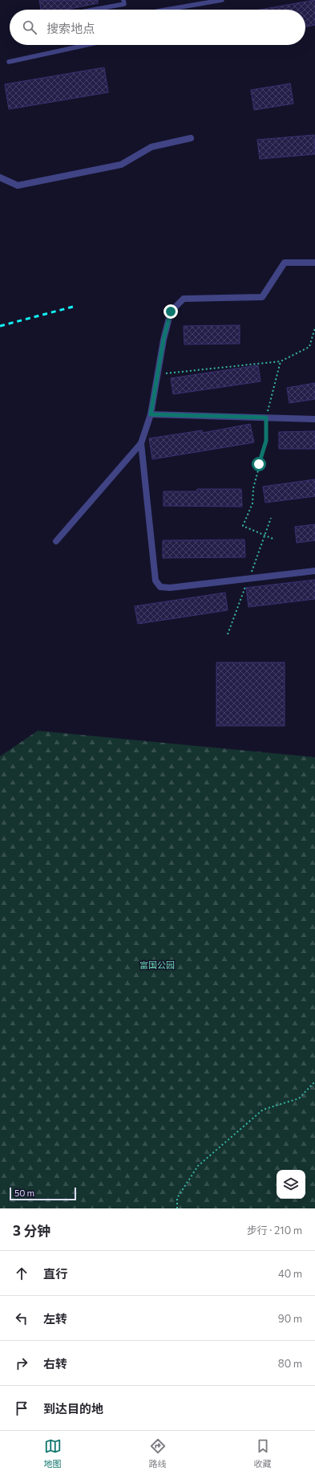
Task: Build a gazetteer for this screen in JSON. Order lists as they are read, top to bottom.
{
  "parks": ["富国公园"],
  "scale_bar": "50 m",
  "page": {
    "search": "搜索地点",
    "scale": "50 m",
    "heading": ["3 分钟", "步行 · 210 m"],
    "list": [
      ["直行", "40 m"],
      ["左转", "90 m"],
      ["右转", "80 m"],
      "到达目的地"
    ],
    "nav": ["地图", "路线", "收藏"]
  }
}
